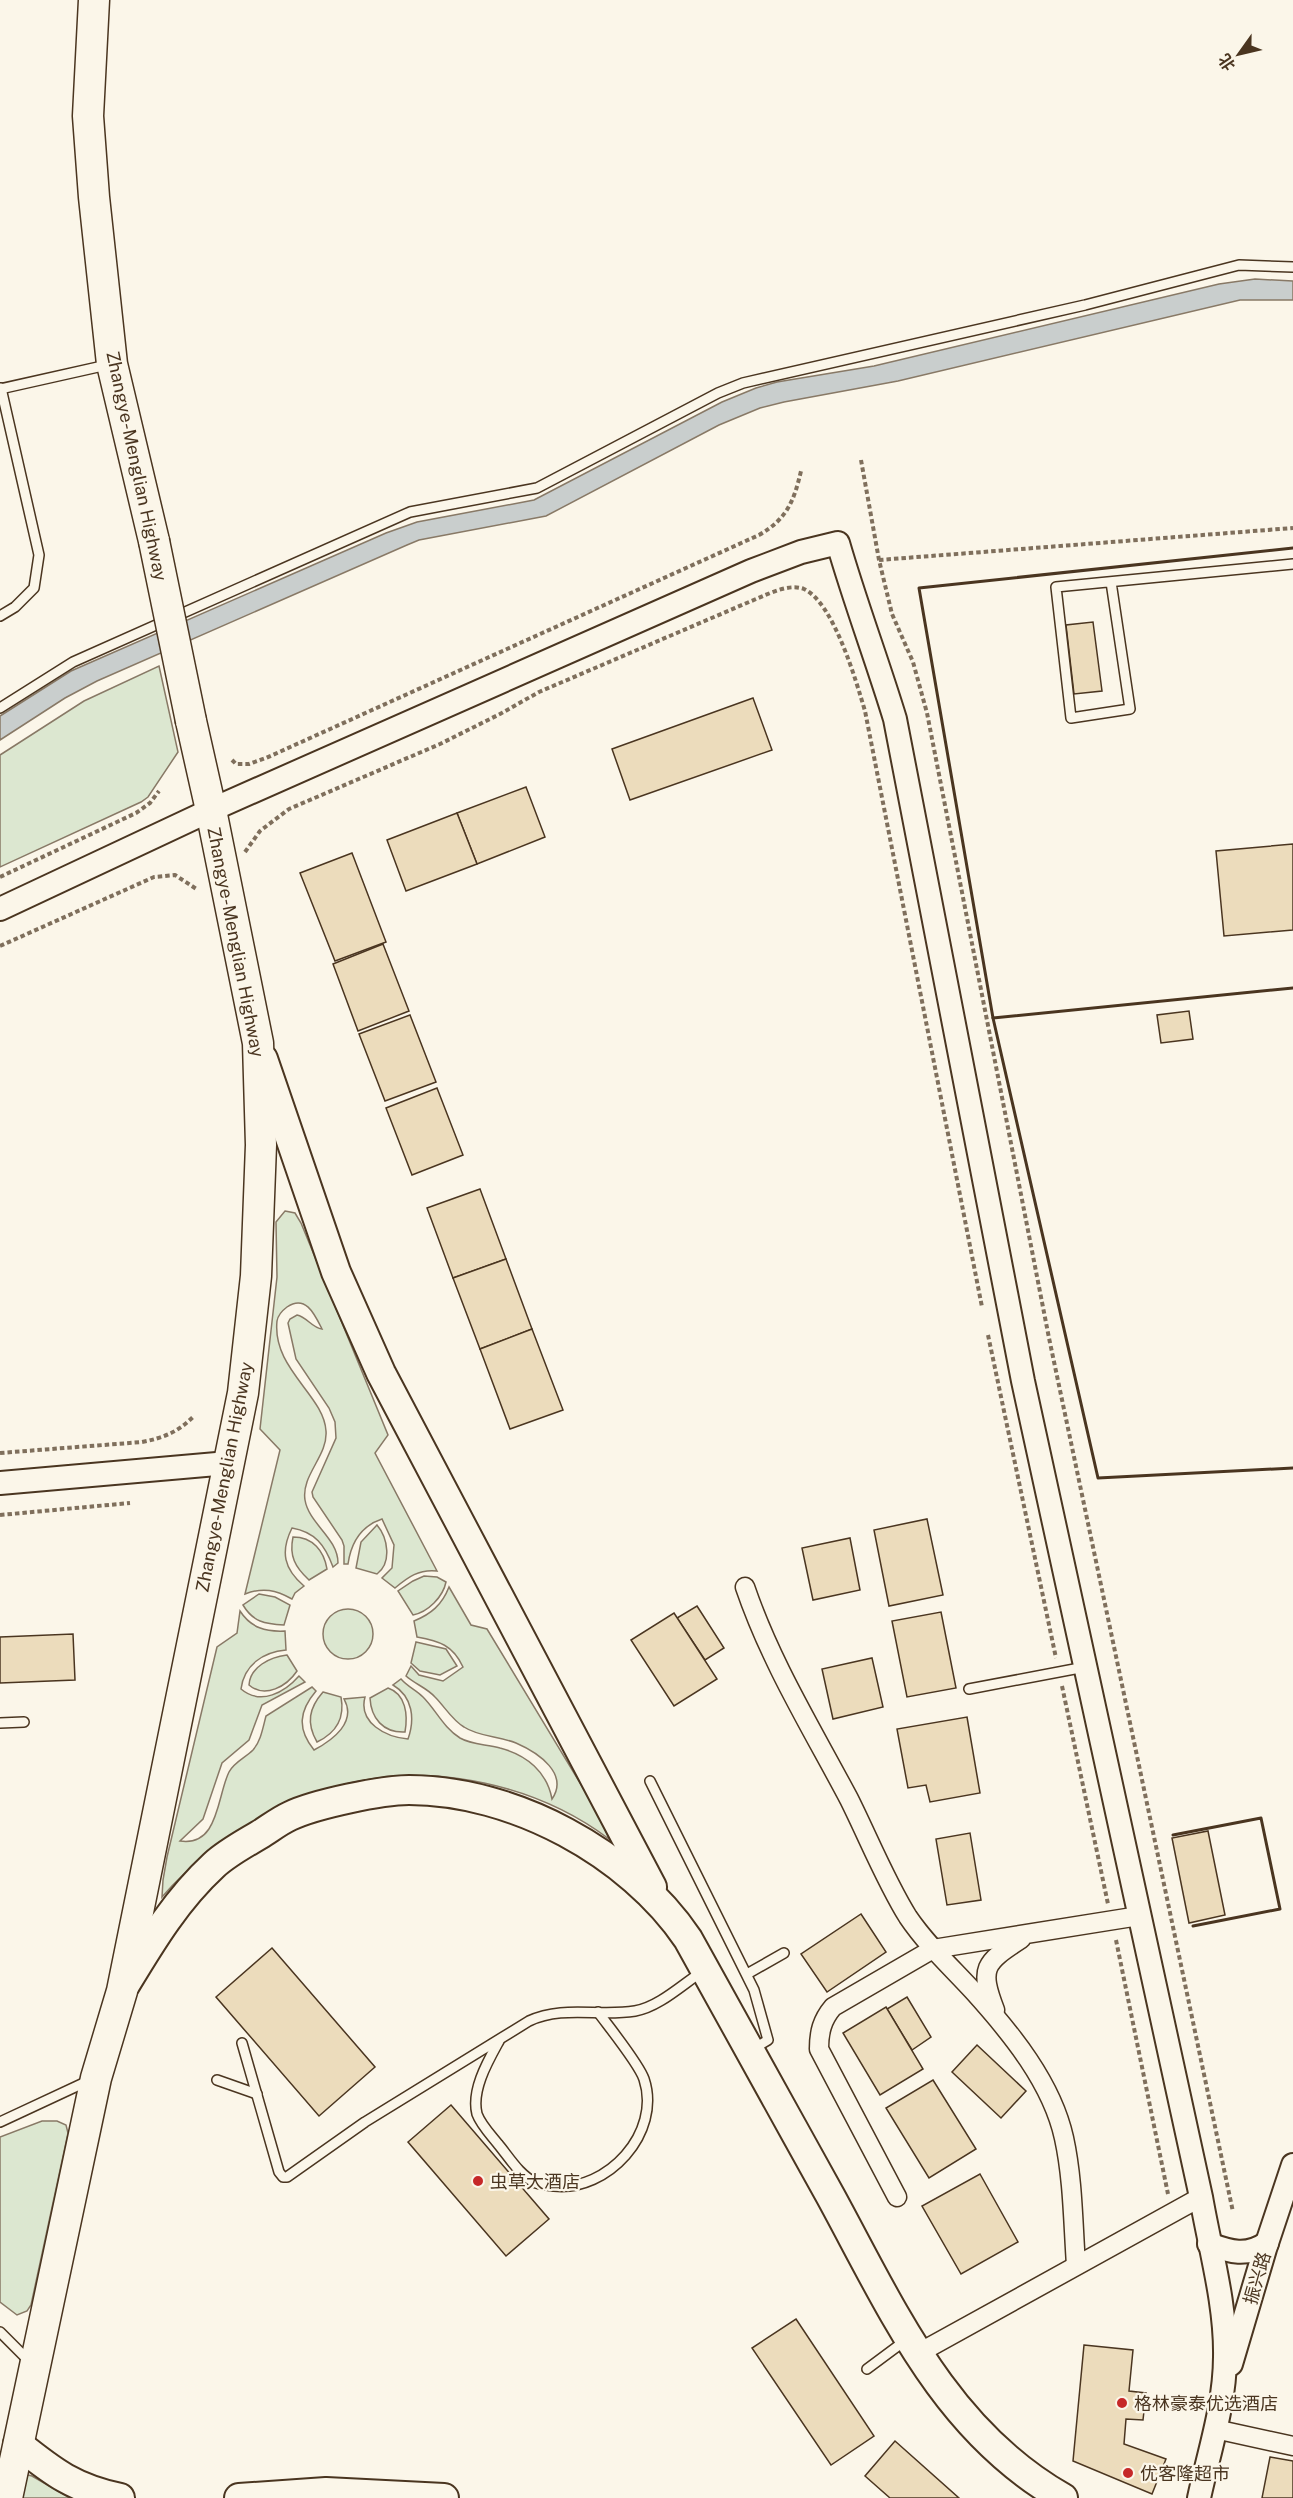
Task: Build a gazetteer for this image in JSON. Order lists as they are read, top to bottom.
{
  "streets": {
    "highway": ["Zhangye-Menglian Highway"],
    "street": ["振兴路"]
  },
  "places": ["虫草大酒店", "格林豪泰优选酒店", "优客隆超市"],
  "north": "bottom left"
}
